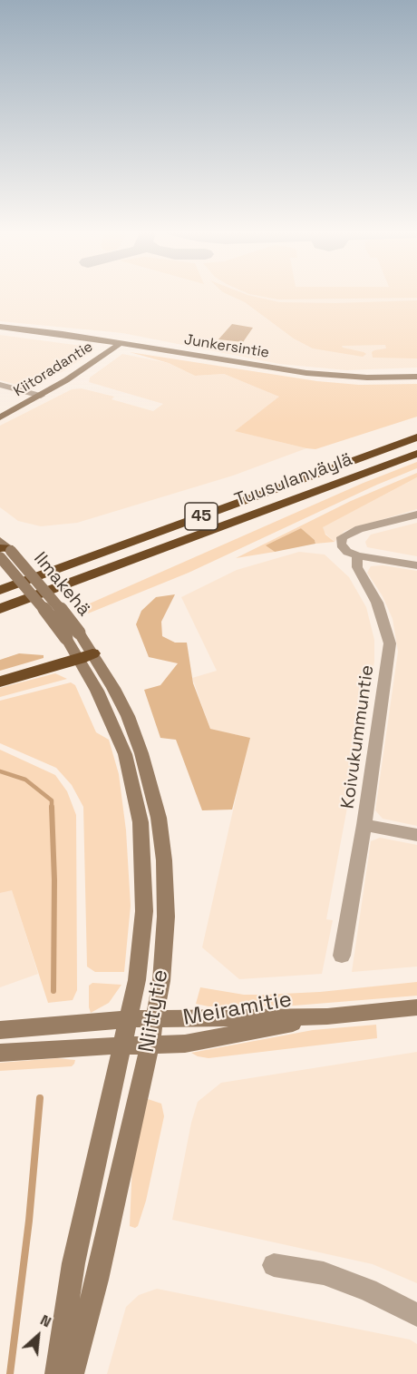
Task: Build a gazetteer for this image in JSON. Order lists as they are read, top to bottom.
{
  "streets": {
    "highway": ["Tuusulanväylä", "45"],
    "main road": [
      "Junkersintie",
      "Kiitoradantie",
      "Ilmakehä",
      "Meiramitie",
      "Niittytie"
    ],
    "street": ["Koivukummuntie"]
  },
  "crossings": [
    ["Junkersintie", "Kiitoradantie"],
    ["Ilmakehä", "Niittytie"],
    ["Meiramitie", "Niittytie"]
  ],
  "north": "top right"
}
